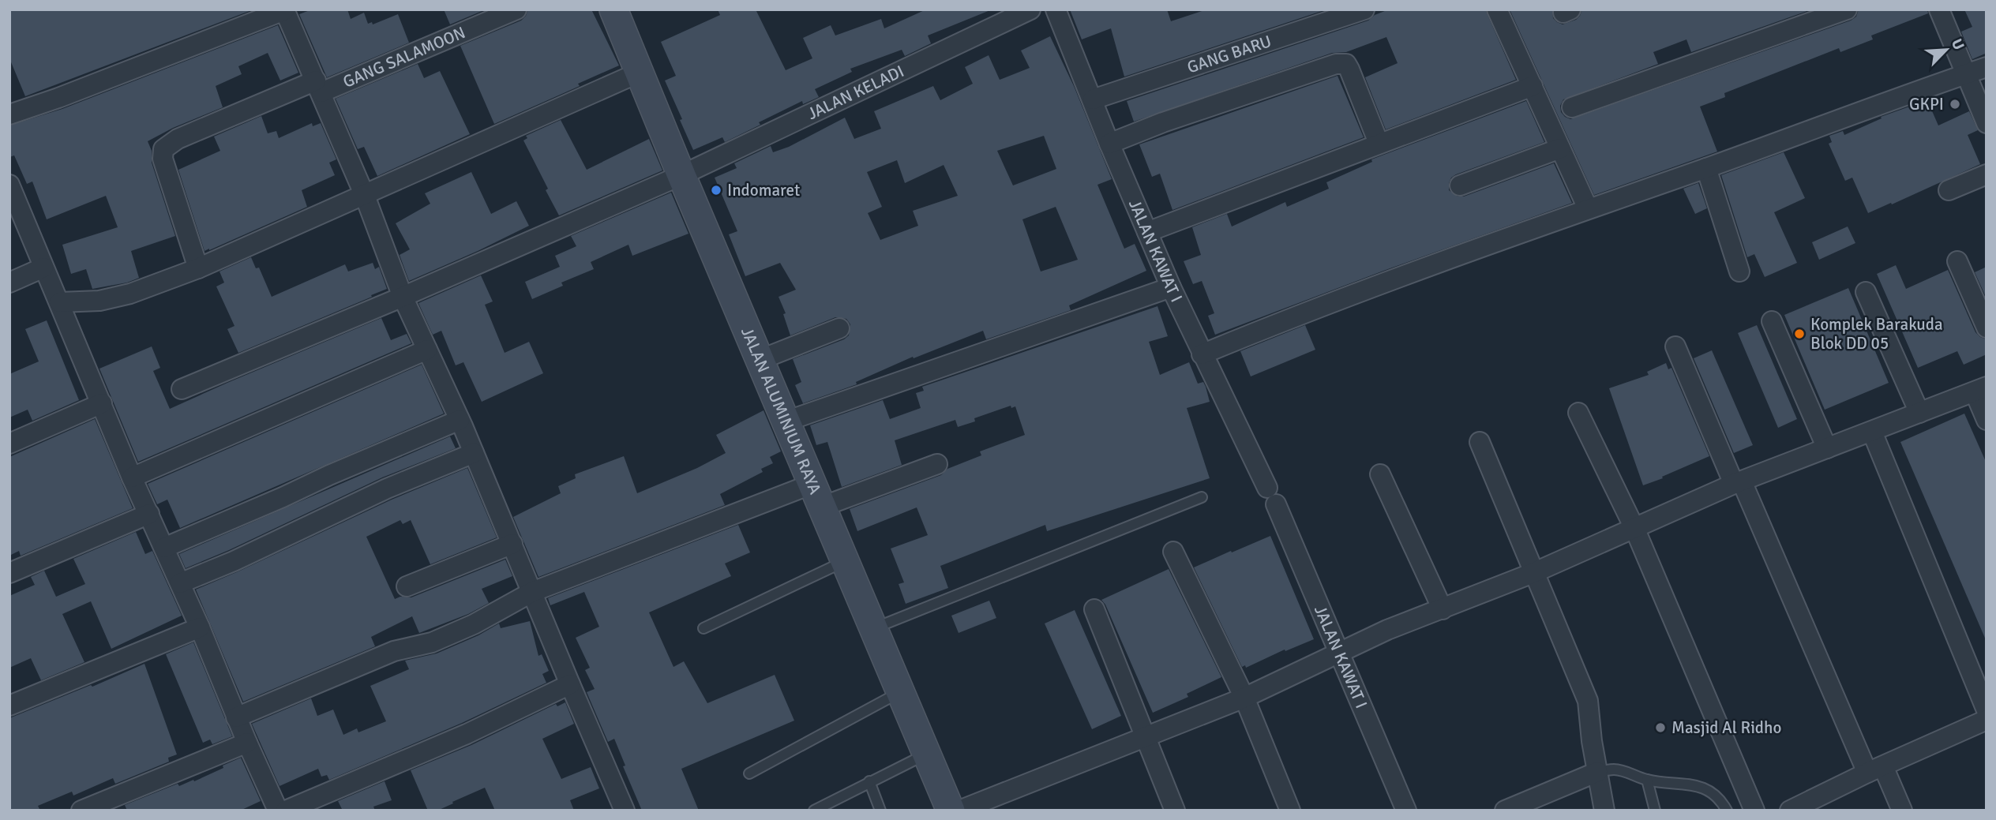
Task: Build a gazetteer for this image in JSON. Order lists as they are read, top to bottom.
{
  "streets": {
    "main road": ["JALAN ALUMINIUM RAYA"],
    "street": [
      "GANG BARU",
      "GANG SALAMOON",
      "JALAN KELADI",
      "JALAN KAWAT I"
    ]
  },
  "crossings": [
    ["GANG BARU", "JALAN KAWAT I"],
    ["JALAN KELADI", "JALAN ALUMINIUM RAYA"]
  ],
  "places": [
    "GKPI",
    "Indomaret",
    "Komplek Barakuda Blok DD 05",
    "Masjid Al Ridho"
  ],
  "north": "top right"
}
